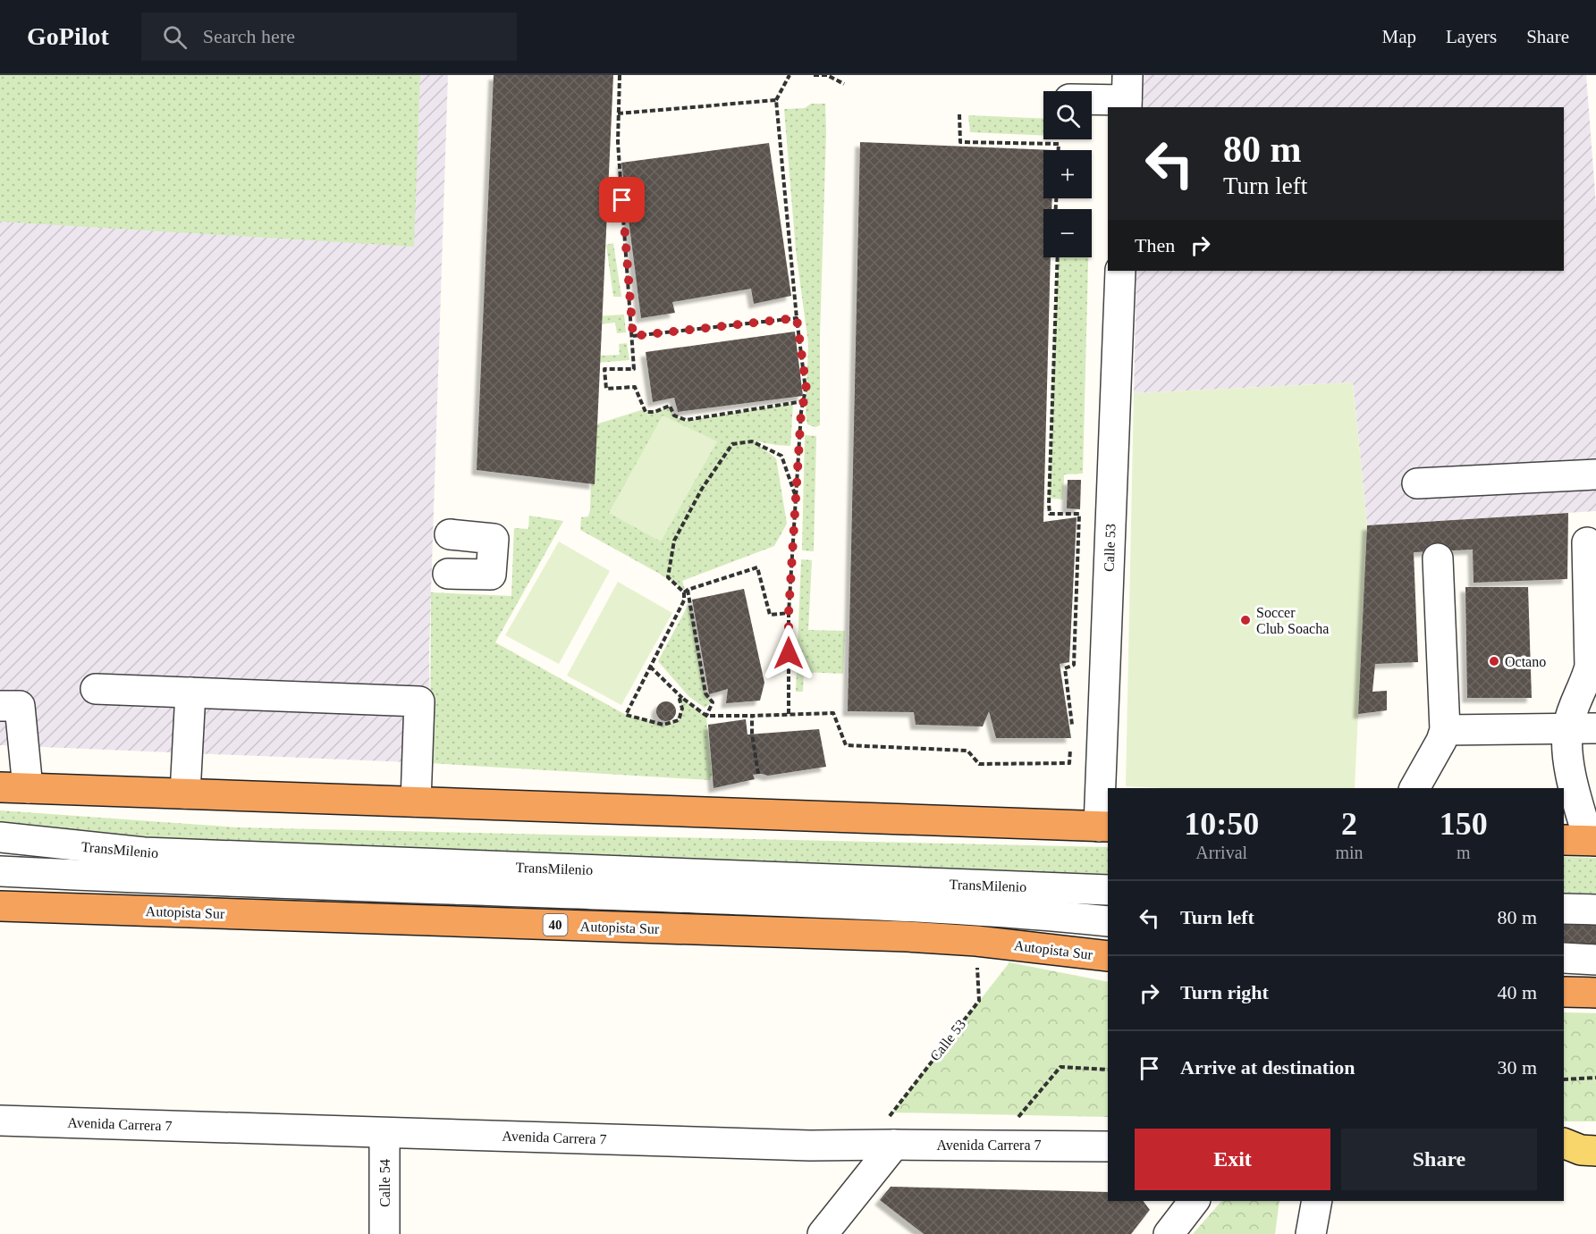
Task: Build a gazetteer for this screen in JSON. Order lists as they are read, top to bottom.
{
  "streets": {
    "highway": ["Autopista Sur", "40"],
    "street": [
      "Calle 53",
      "TransMilenio",
      "Avenida Carrera 7",
      "Calle 54"
    ]
  },
  "crossings": [
    ["Calle 53", "Autopista Sur"],
    ["Calle 53", "Avenida Carrera 7"],
    ["Avenida Carrera 7", "Calle 54"]
  ],
  "places": ["Soccer Club Soacha", "Octano"],
  "page": {
    "header": "GoPilot",
    "search": "Search here",
    "nav": ["Map", "Layers", "Share"],
    "map_buttons": ["+", "−"],
    "turn": ["80 m", "Turn left"],
    "then": "Then",
    "eta": [
      "10:50",
      "Arrival",
      "2",
      "min",
      "150",
      "m"
    ],
    "list": [
      {
        "name": "Turn left",
        "value": "80 m"
      },
      {
        "name": "Turn right",
        "value": "40 m"
      },
      {
        "name": "Arrive at destination",
        "value": "30 m"
      }
    ],
    "buttons": ["Exit", "Share"]
  }
}
